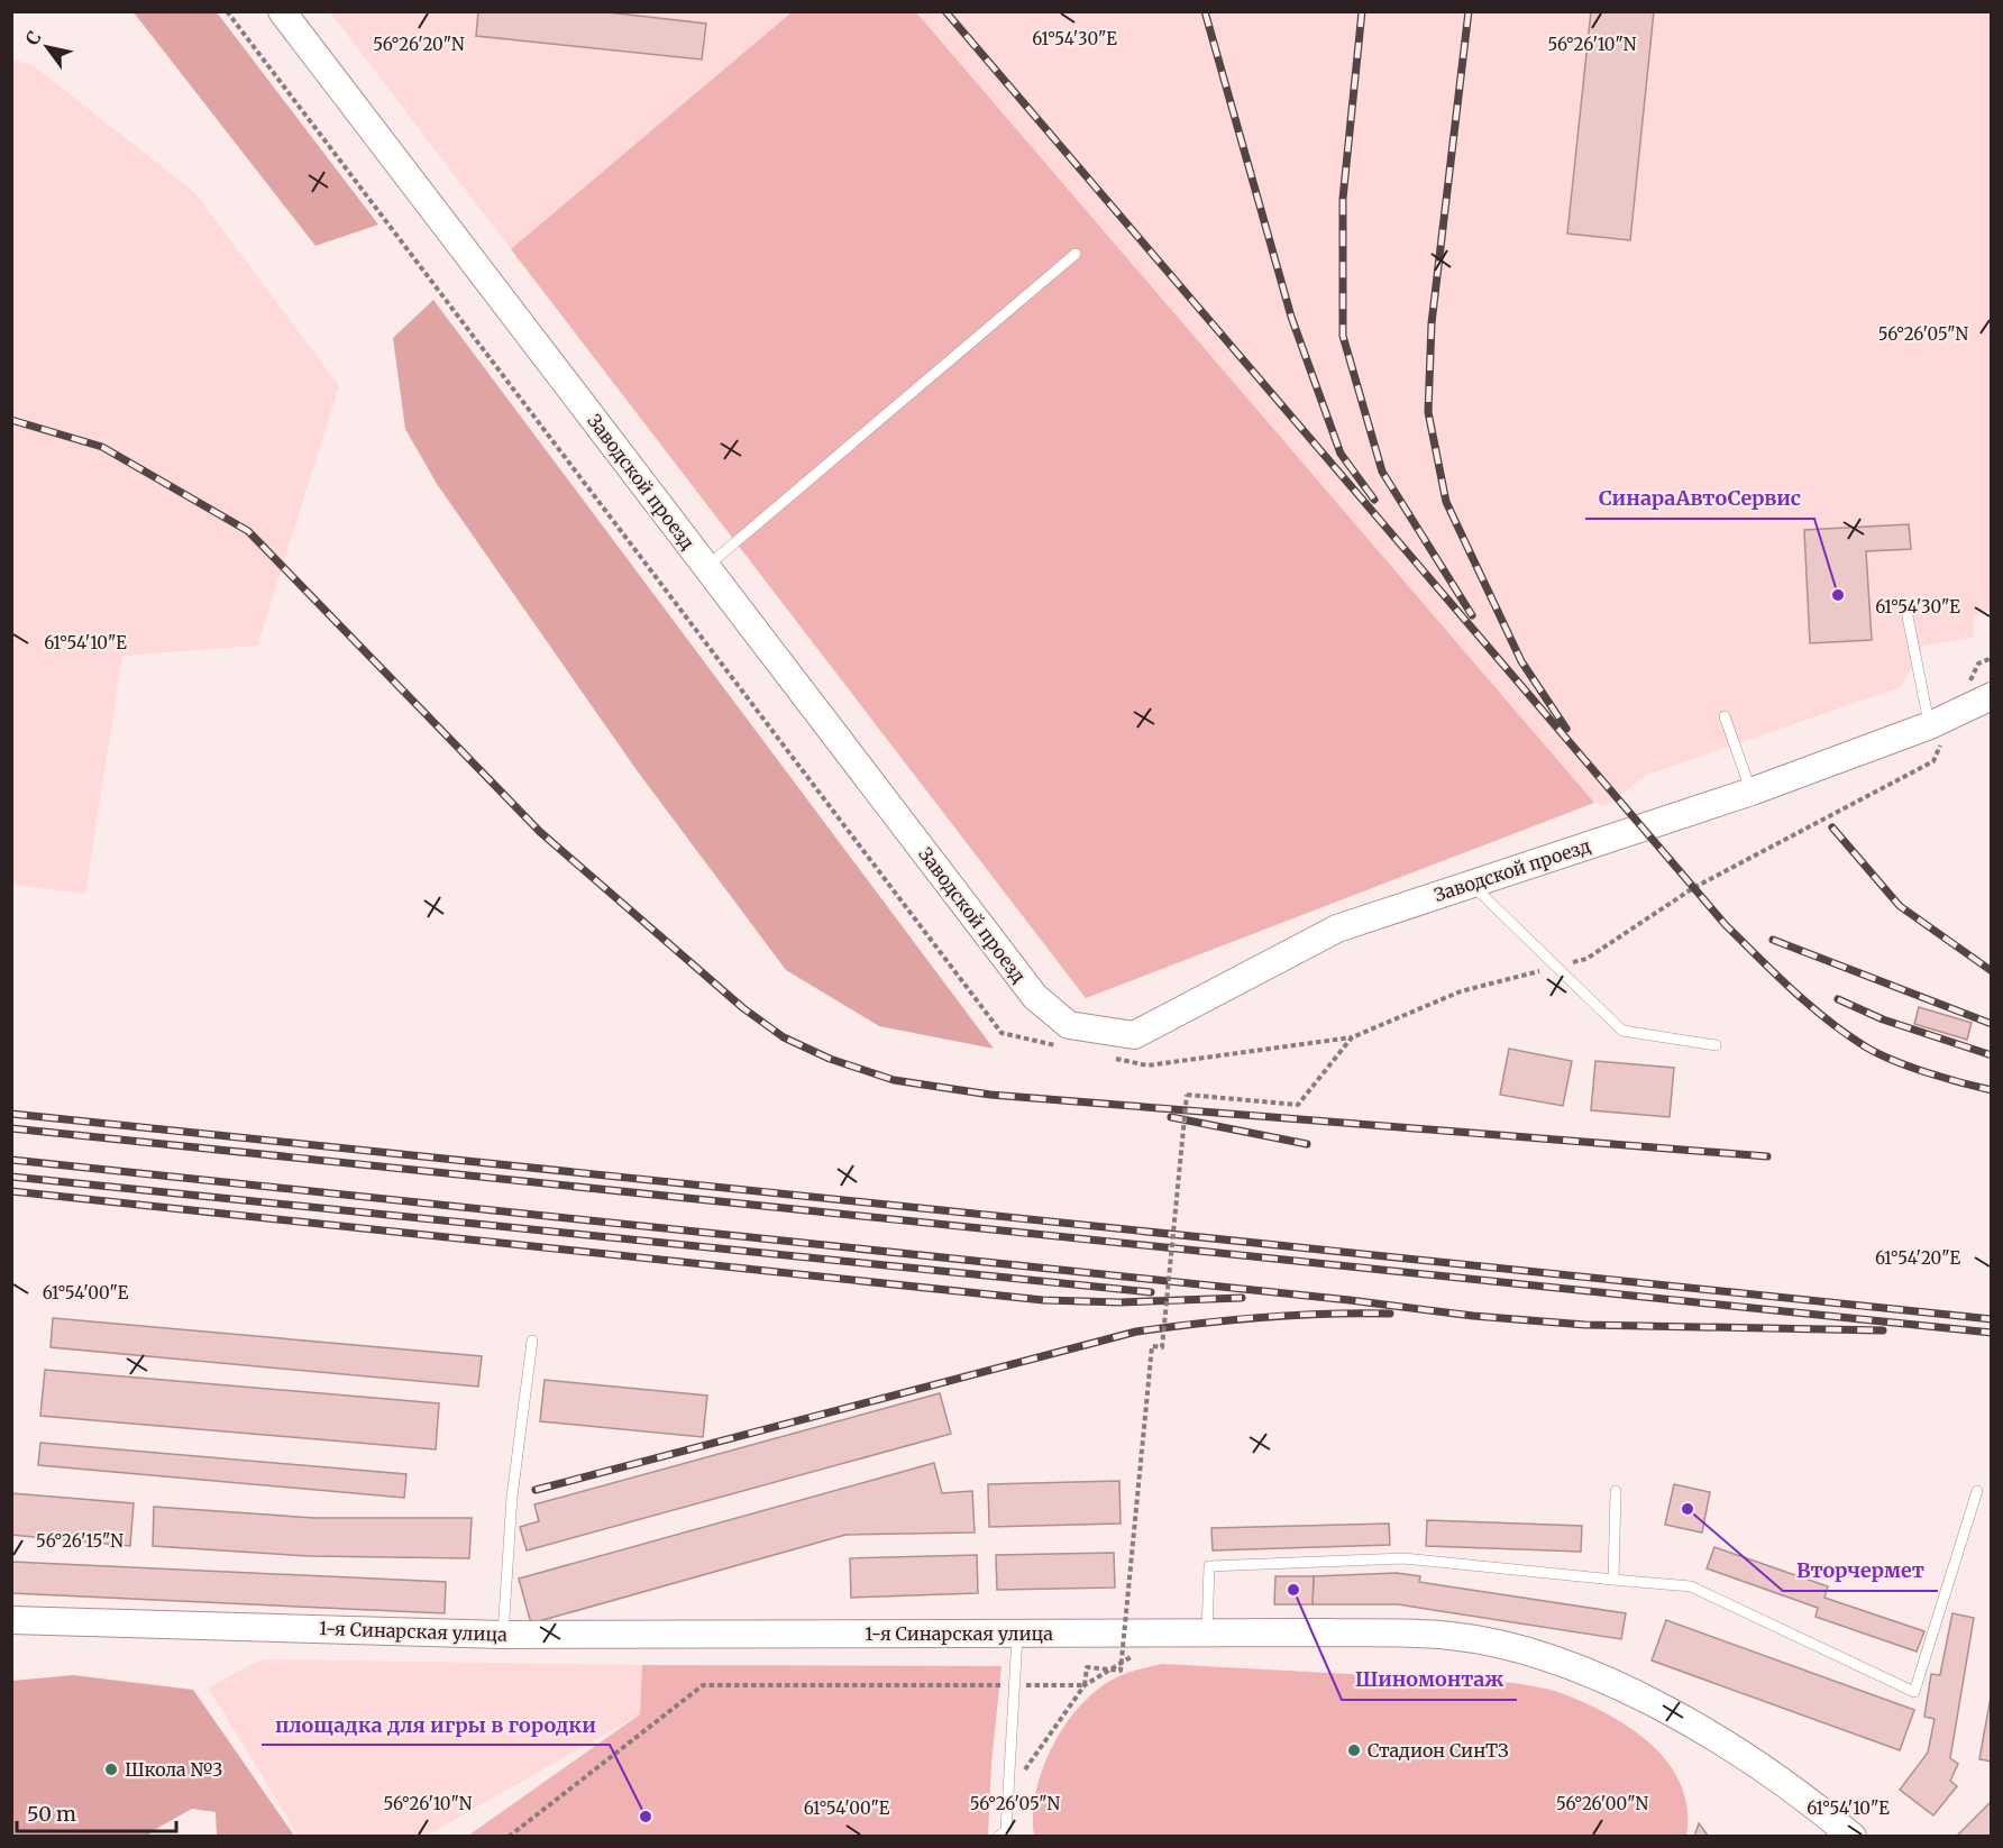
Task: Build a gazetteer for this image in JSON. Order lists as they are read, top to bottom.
{
  "streets": {
    "street": ["Заводской проезд", "1-я Синарская улица"]
  },
  "places": [
    "СинараАвтоСервис",
    "Вторчермет",
    "Шиномонтаж",
    "Стадион СинТЗ",
    "Школа №3",
    "площадка для игры в городки"
  ],
  "scale_bar": "50 m",
  "north": "top left",
  "coordinates": [
    "61°54'30\"E",
    "56°26'20\"N",
    "56°26'10\"N",
    "56°26'05\"N",
    "61°54'10\"E",
    "61°54'20\"E",
    "61°54'00\"E",
    "56°26'15\"N",
    "56°26'00\"N"
  ]
}
